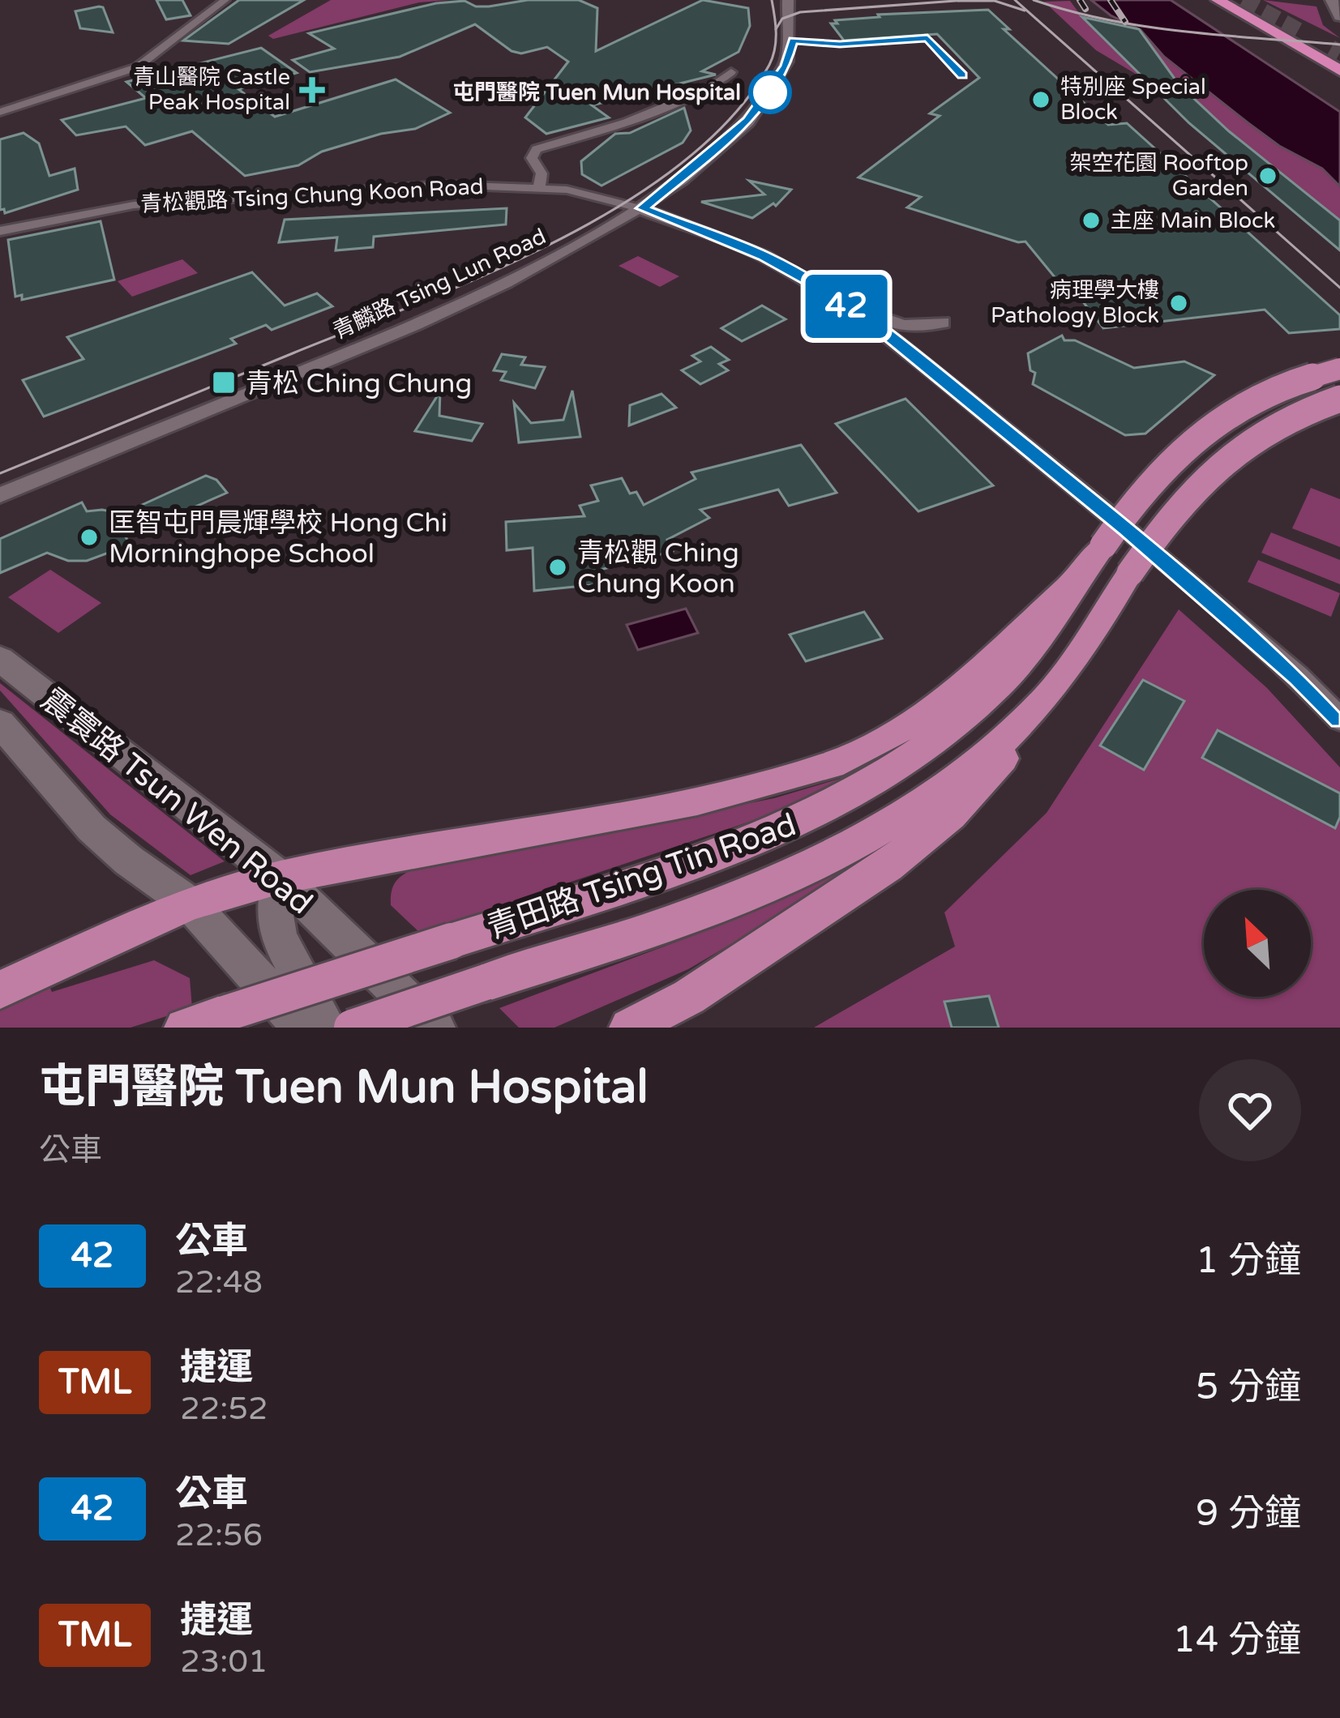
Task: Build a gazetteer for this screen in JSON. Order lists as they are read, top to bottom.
{
  "streets": {
    "main road": ["震寰路 Tsun Wen Road", "青田路 Tsing Tin Road"],
    "street": ["青松觀路 Tsing Chung Koon Road", "青麟路 Tsing Lun Road"]
  },
  "crossings": [
    ["青松觀路 Tsing Chung Koon Road", "青麟路 Tsing Lun Road"]
  ],
  "places": {
    "health": ["青山醫院 Castle Peak Hospital"],
    "other": [
      "屯門醫院 Tuen Mun Hospital",
      "特別座 Special Block",
      "架空花園 Rooftop Garden",
      "主座 Main Block",
      "病理學大樓 Pathology Block",
      "匡智屯門晨輝學校 Hong Chi Morninghope School",
      "青松觀 Ching Chung Koon"
    ],
    "transit": ["青松 Ching Chung"]
  },
  "lines": ["bus line 42"],
  "north": "top left",
  "page": {
    "on_map": "42",
    "heading": ["屯門醫院 Tuen Mun Hospital", "公車"],
    "list": [
      {
        "mark": "42",
        "name": "公車",
        "note": "22:48",
        "value": "1 分鐘"
      },
      {
        "mark": "TML",
        "name": "捷運",
        "note": "22:52",
        "value": "5 分鐘"
      },
      {
        "mark": "42",
        "name": "公車",
        "note": "22:56",
        "value": "9 分鐘"
      },
      {
        "mark": "TML",
        "name": "捷運",
        "note": "23:01",
        "value": "14 分鐘"
      }
    ]
  }
}
